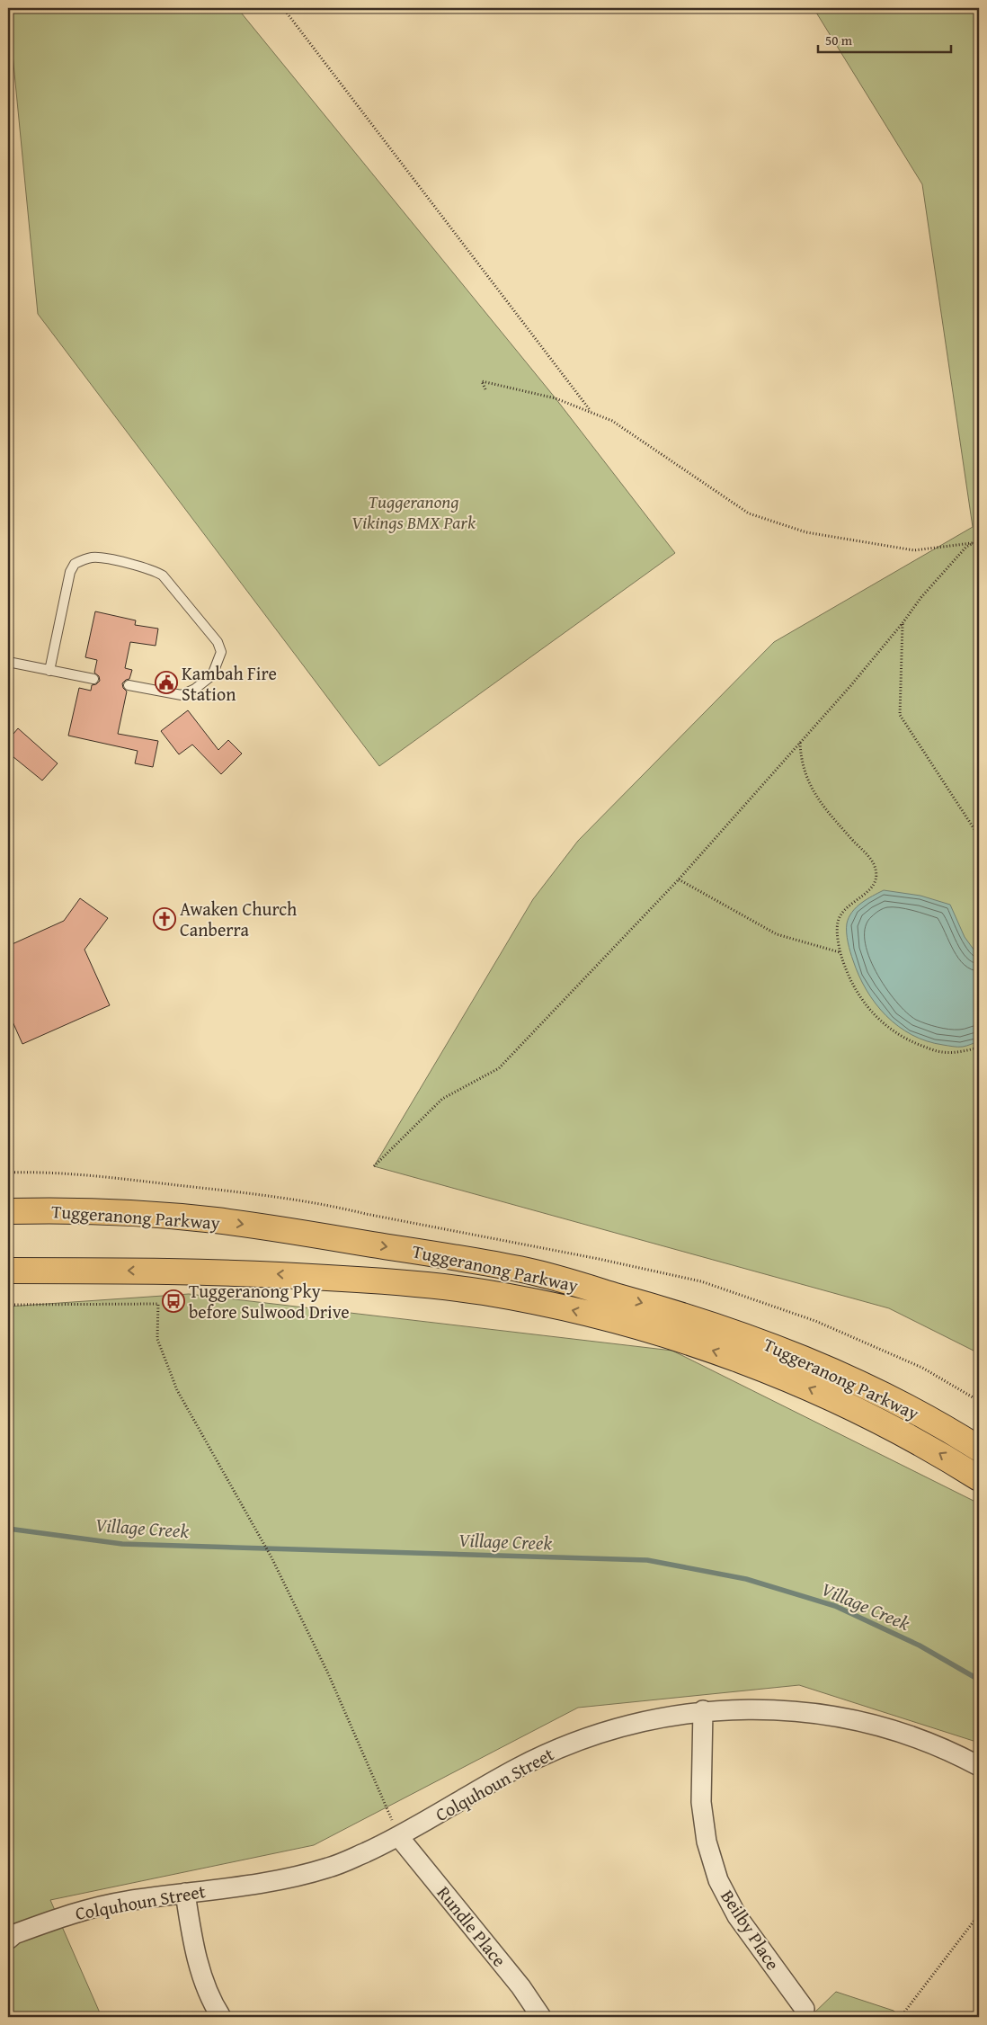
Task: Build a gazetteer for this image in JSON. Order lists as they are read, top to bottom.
{
  "streets": {
    "highway": ["Tuggeranong Parkway"],
    "street": ["Colquhoun Street", "Rundle Place", "Beilby Place"]
  },
  "crossings": [
    ["Colquhoun Street", "Rundle Place"],
    ["Colquhoun Street", "Beilby Place"]
  ],
  "water": ["Village Creek"],
  "parks": ["Tuggeranong Vikings BMX Park"],
  "places": {
    "public building": ["Kambah Fire Station"],
    "church": ["Awaken Church Canberra"],
    "bus stop": ["Tuggeranong Pky before Sulwood Drive"]
  },
  "scale_bar": "50 m"
}
